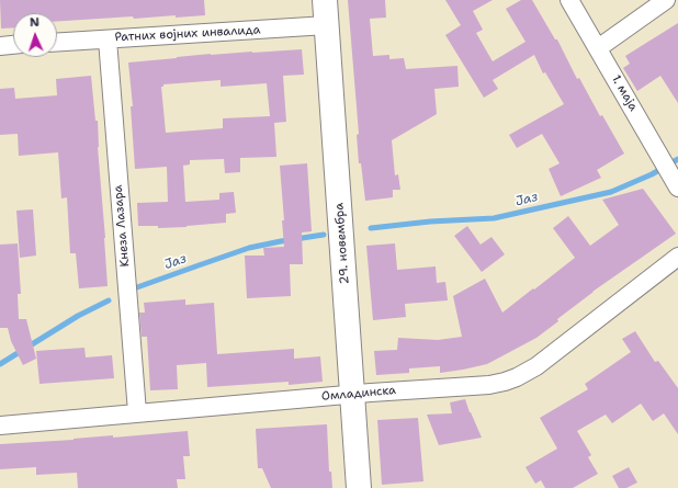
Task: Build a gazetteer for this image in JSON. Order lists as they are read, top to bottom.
{
  "streets": {
    "street": [
      "Ратних војних инвалида",
      "1. маја",
      "Кнеза Лазара",
      "29. новембра",
      "Омладинска"
    ]
  },
  "crossings": [
    ["Ратних војних инвалида", "Кнеза Лазара"],
    ["Ратних војних инвалида", "29. новембра"],
    ["Кнеза Лазара", "Омладинска"],
    ["29. новембра", "Омладинска"]
  ],
  "water": ["Јаз"],
  "north": "top"
}
